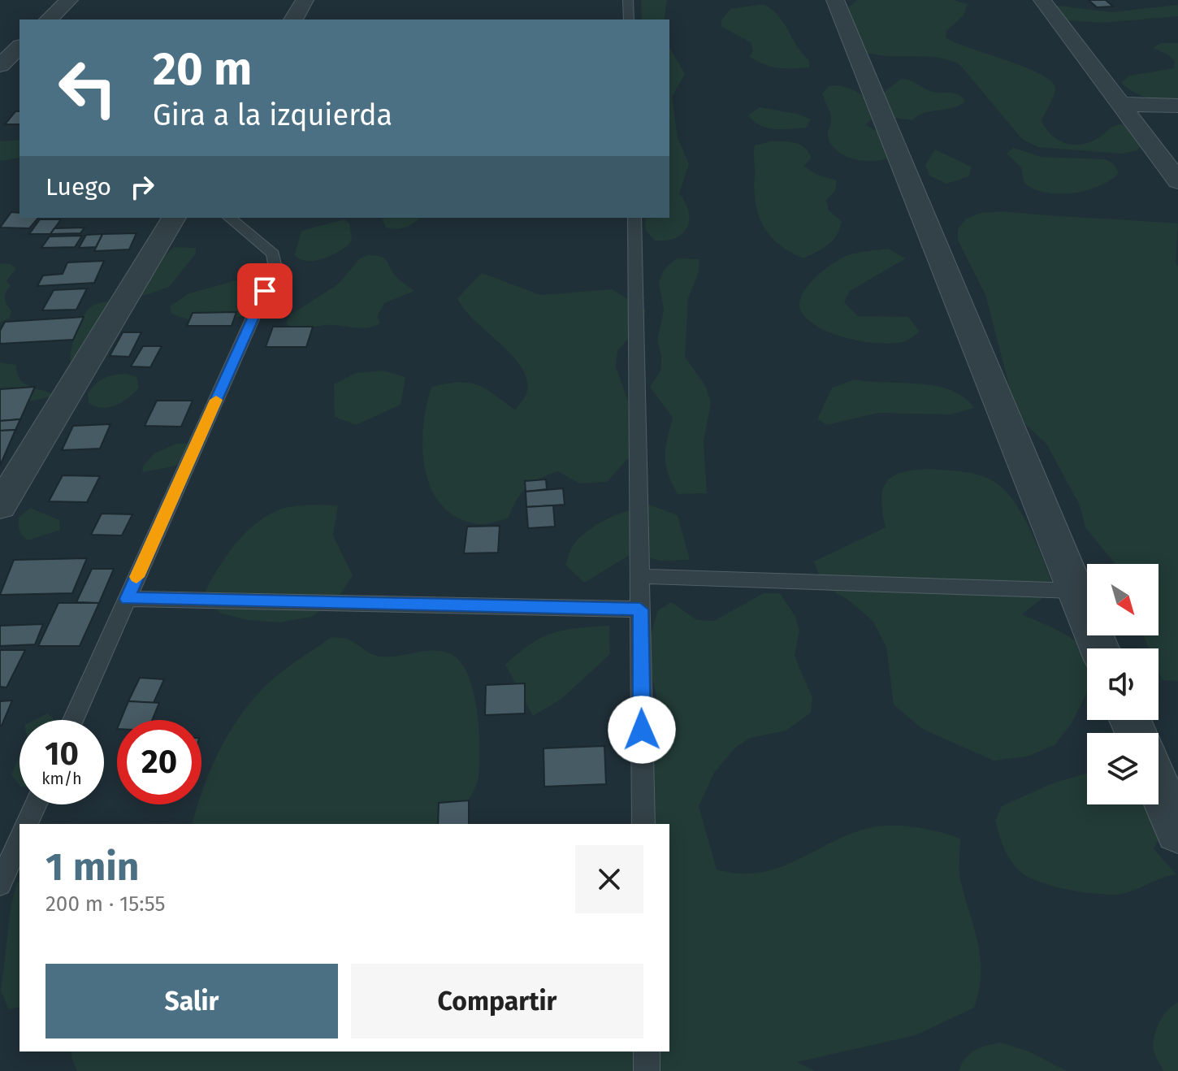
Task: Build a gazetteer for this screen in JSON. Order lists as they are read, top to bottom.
{
  "north": "bottom right",
  "page": {
    "turn": ["20 m", "Gira a la izquierda"],
    "then": "Luego",
    "speed": "10 km/h",
    "limit": "20",
    "heading": ["1 min", "200 m · 15:55"],
    "buttons": ["Salir", "Compartir"]
  }
}
